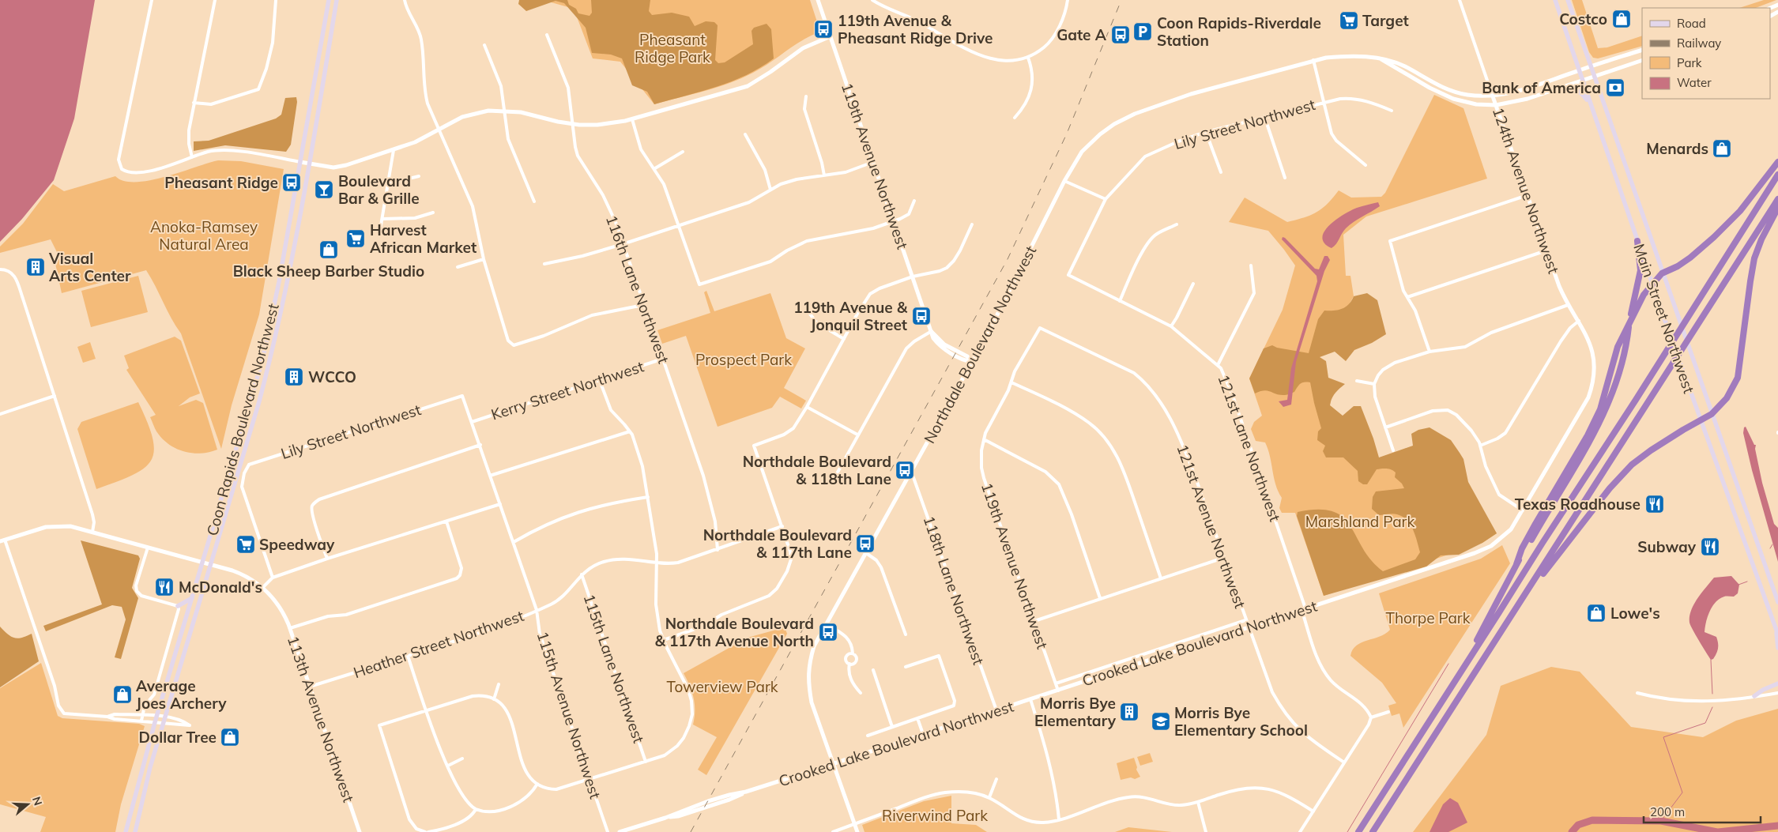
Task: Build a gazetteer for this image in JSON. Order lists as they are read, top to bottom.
{
  "streets": {
    "main road": ["Main Street Northwest", "Coon Rapids Boulevard Northwest"],
    "street": [
      "Lily Street Northwest",
      "119th Avenue Northwest",
      "124th Avenue Northwest",
      "116th Lane Northwest",
      "Northdale Boulevard Northwest",
      "Kerry Street Northwest",
      "121st Lane Northwest",
      "121st Avenue Northwest",
      "118th Lane Northwest",
      "Crooked Lake Boulevard Northwest",
      "Heather Street Northwest",
      "115th Lane Northwest",
      "115th Avenue Northwest",
      "113th Avenue Northwest"
    ]
  },
  "crossings": [
    ["Lily Street Northwest", "121st Lane Northwest"],
    ["Lily Street Northwest", "115th Avenue Northwest"],
    ["119th Avenue Northwest", "Northdale Boulevard Northwest"],
    ["119th Avenue Northwest", "121st Avenue Northwest"],
    ["119th Avenue Northwest", "Crooked Lake Boulevard Northwest"],
    ["124th Avenue Northwest", "Northdale Boulevard Northwest"],
    ["124th Avenue Northwest", "Crooked Lake Boulevard Northwest"],
    ["116th Lane Northwest", "Kerry Street Northwest"],
    ["116th Lane Northwest", "Heather Street Northwest"],
    ["Main Street Northwest", "Northdale Boulevard Northwest"],
    ["Northdale Boulevard Northwest", "118th Lane Northwest"],
    ["Northdale Boulevard Northwest", "Crooked Lake Boulevard Northwest"],
    ["Kerry Street Northwest", "115th Avenue Northwest"],
    ["Coon Rapids Boulevard Northwest", "113th Avenue Northwest"],
    ["121st Lane Northwest", "Crooked Lake Boulevard Northwest"],
    ["121st Avenue Northwest", "Crooked Lake Boulevard Northwest"],
    ["118th Lane Northwest", "Crooked Lake Boulevard Northwest"],
    ["Heather Street Northwest", "115th Lane Northwest"],
    ["Heather Street Northwest", "115th Avenue Northwest"],
    ["Heather Street Northwest", "113th Avenue Northwest"]
  ],
  "parks": [
    "Pheasant Ridge Park",
    "Anoka-Ramsey Natural Area",
    "Prospect Park",
    "Marshland Park",
    "Thorpe Park",
    "Towerview Park",
    "Riverwind Park"
  ],
  "places": {
    "shop": [
      "Costco",
      "Menards",
      "Black Sheep Barber Studio",
      "Lowe's",
      "Average Joes Archery",
      "Dollar Tree"
    ],
    "supermarket": ["Target", "Harvest African Market", "Speedway"],
    "bus stop": [
      "119th Avenue & Pheasant Ridge Drive",
      "Gate A",
      "Pheasant Ridge",
      "119th Avenue & Jonquil Street",
      "Northdale Boulevard & 118th Lane",
      "Northdale Boulevard & 117th Lane",
      "Northdale Boulevard & 117th Avenue North"
    ],
    "parking": ["Coon Rapids-Riverdale Station"],
    "bank": ["Bank of America"],
    "bar": ["Boulevard Bar & Grille"],
    "building": ["Visual Arts Center", "WCCO", "Morris Bye Elementary"],
    "restaurant": ["Texas Roadhouse", "Subway", "McDonald's"],
    "school or university": ["Morris Bye Elementary School"]
  },
  "legend": [
    "Road",
    "Railway",
    "Park",
    "Water"
  ],
  "scale_bar": "200 m",
  "north": "right"
}
